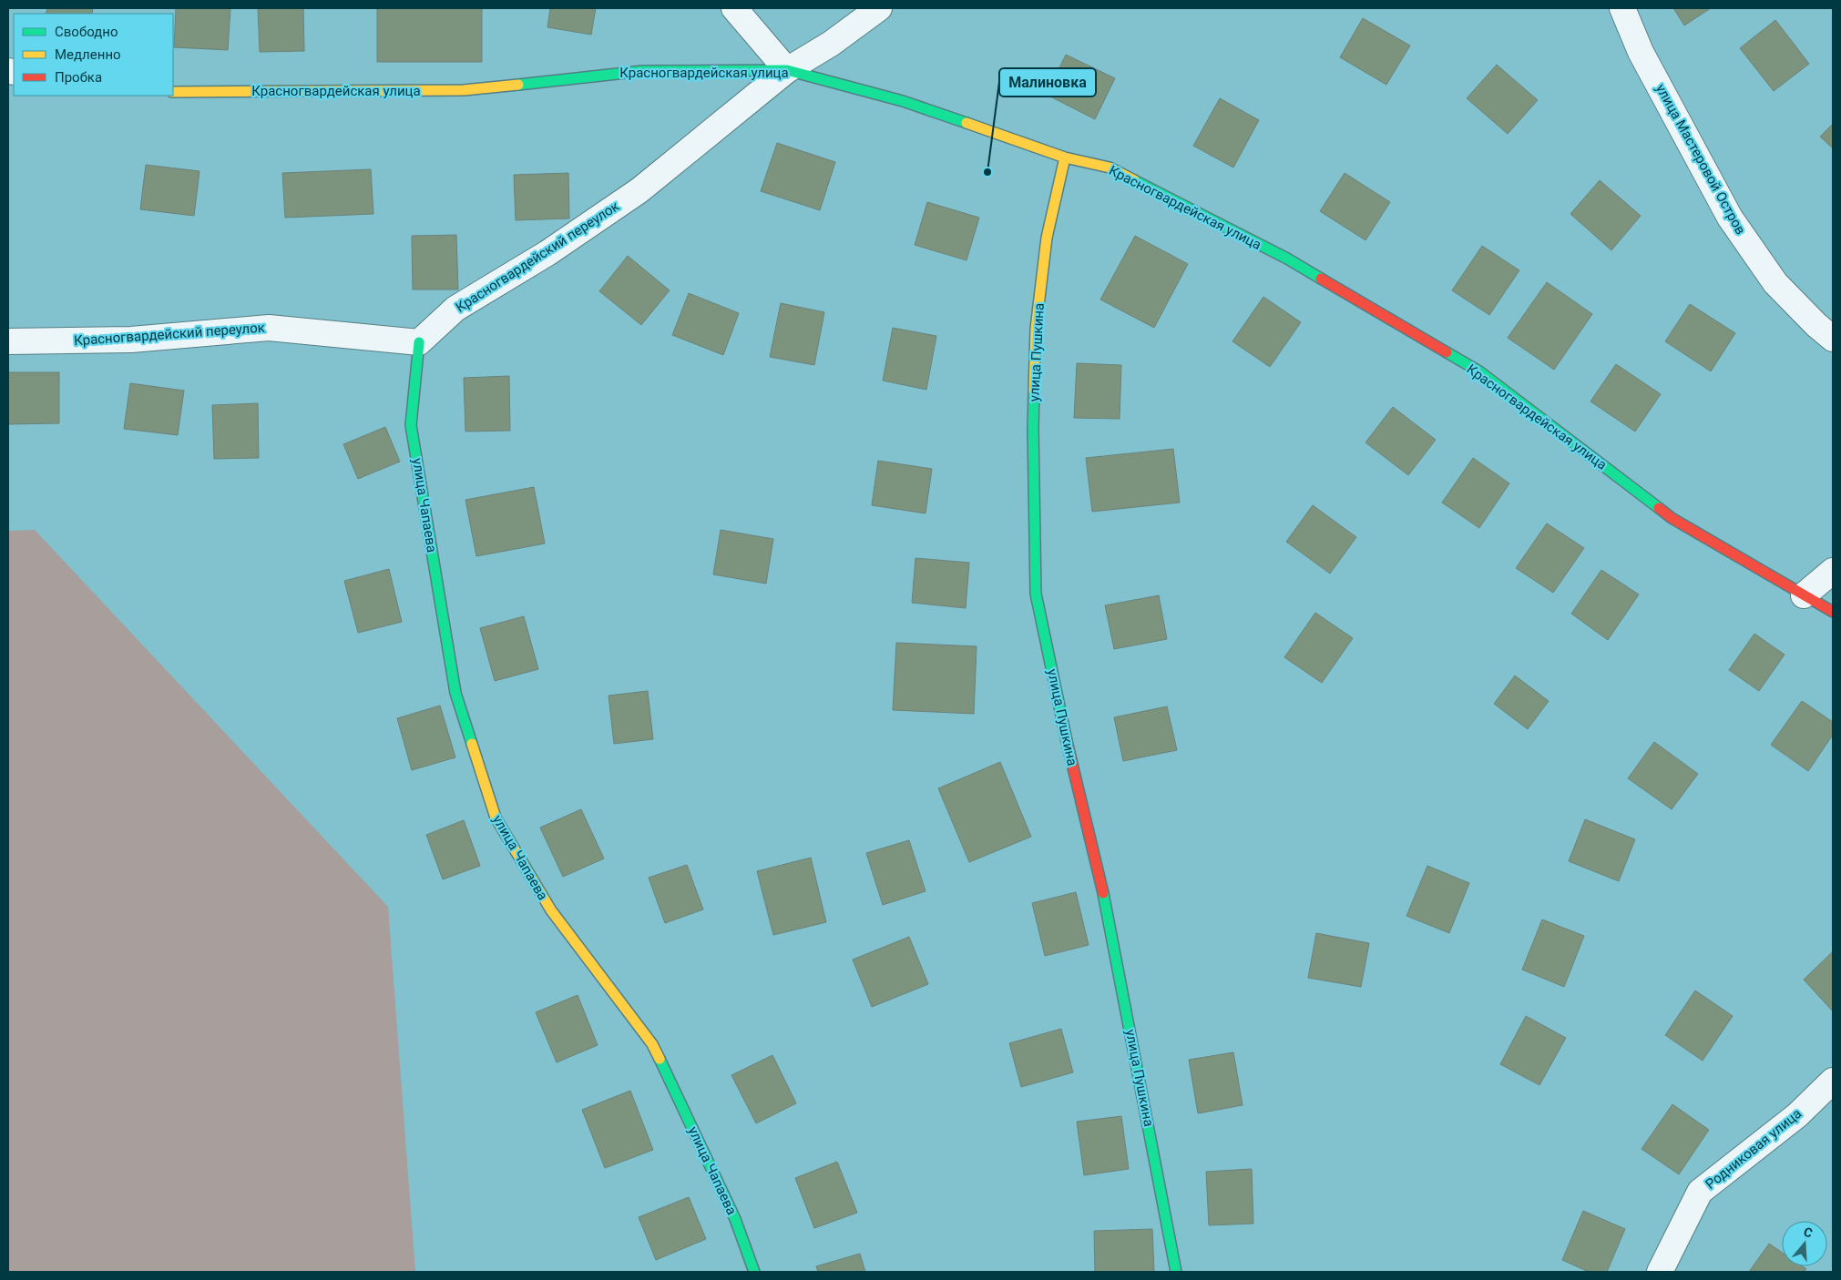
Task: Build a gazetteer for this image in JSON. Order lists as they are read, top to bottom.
{
  "streets": {
    "street": [
      "Красногвардейская улица",
      "улица Мастеровой Остров",
      "Красногвардейский переулок",
      "улица Пушкина",
      "улица Чапаева",
      "Родниковая улица"
    ]
  },
  "crossings": [
    ["Красногвардейская улица", "Красногвардейский переулок"],
    ["Красногвардейская улица", "улица Пушкина"],
    ["Красногвардейский переулок", "улица Чапаева"]
  ],
  "places": ["Малиновка"],
  "legend": ["Свободно", "Медленно", "Пробка"],
  "north": "top"
}
